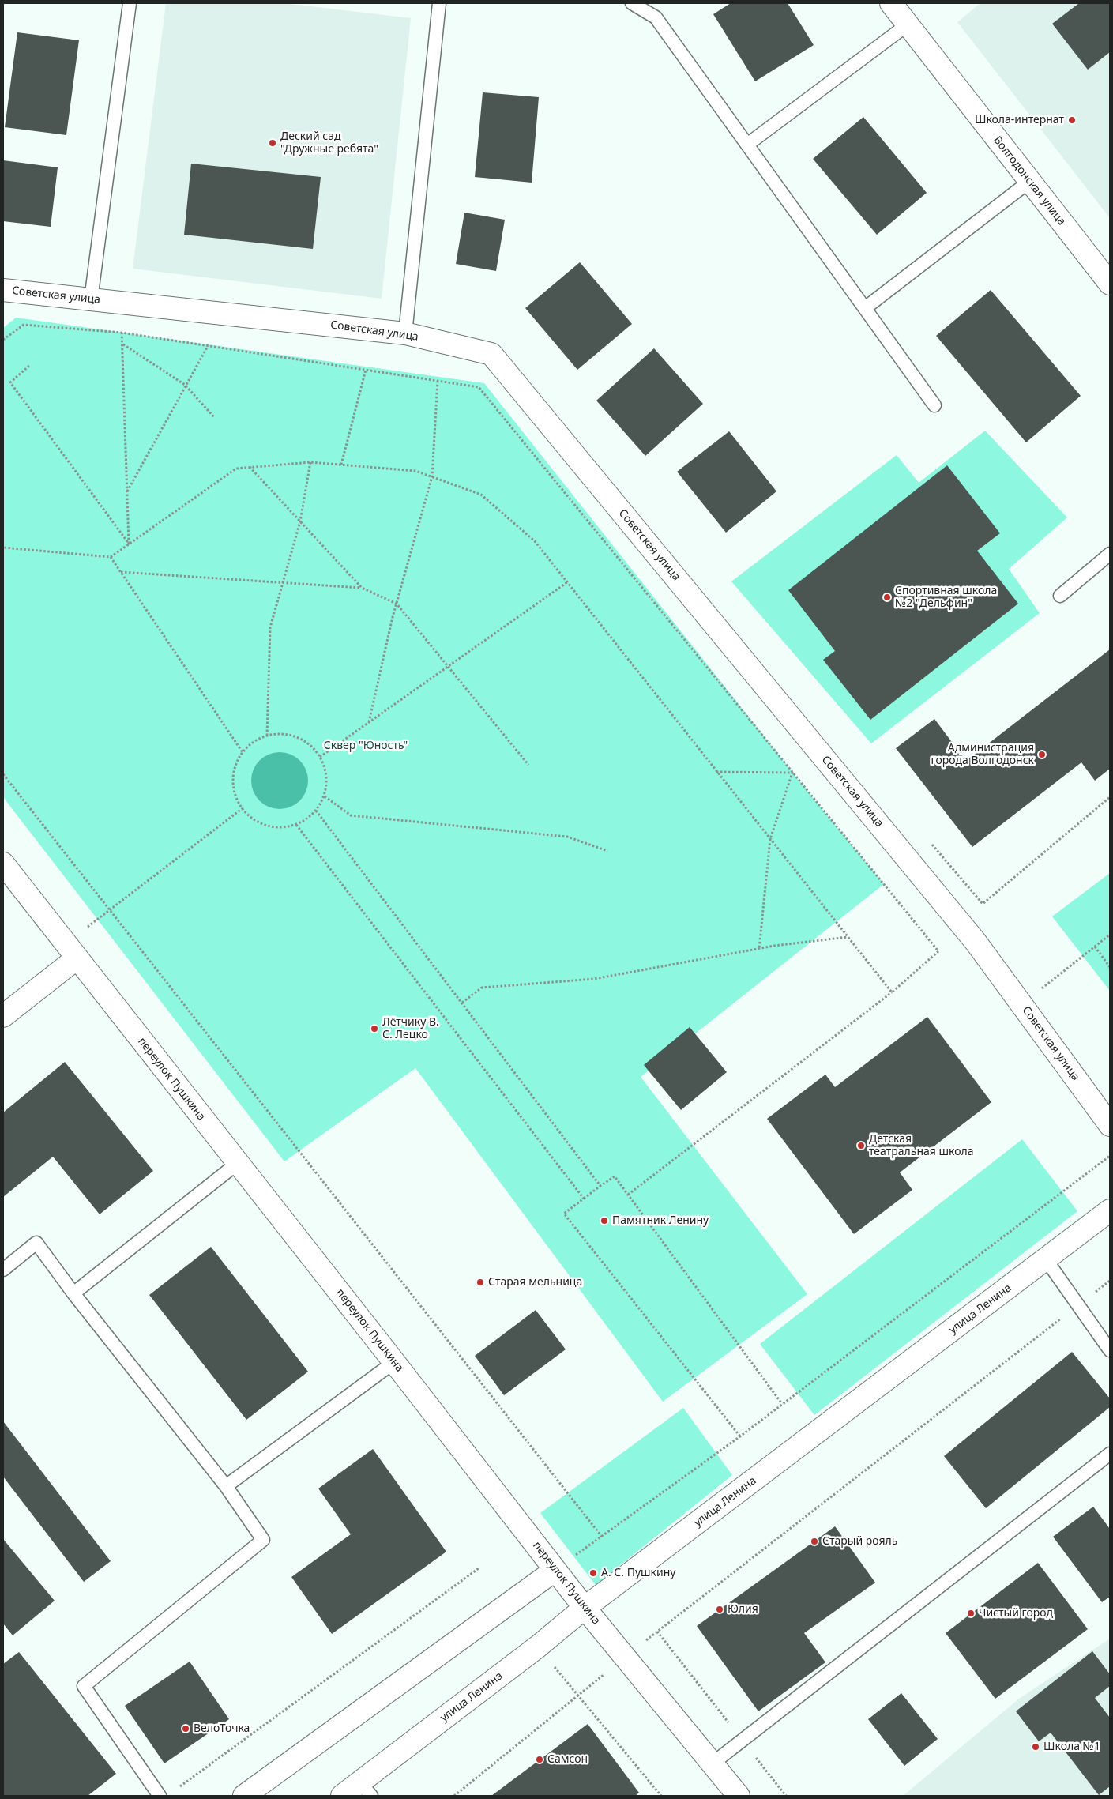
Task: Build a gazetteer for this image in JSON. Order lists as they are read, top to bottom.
{
  "streets": {
    "street": [
      "Волгодонская улица",
      "Советская улица",
      "переулок Пушкина",
      "улица Ленина"
    ]
  },
  "crossings": [
    ["переулок Пушкина", "улица Ленина"]
  ],
  "parks": ["Сквер \"Юность\""],
  "places": [
    "Школа-интернат",
    "Деский сад \"Дружные ребята\"",
    "Спортивная школа №2 \"Дельфин\"",
    "Администрация города Волгодонск",
    "Лётчику В. С. Лецко",
    "Детская театральная школа",
    "Памятник Ленину",
    "Старая мельница",
    "Старый рояль",
    "А. С. Пушкину",
    "Юлия",
    "Чистый город",
    "ВелоТочка",
    "Школа №1",
    "Самсон"
  ]
}
